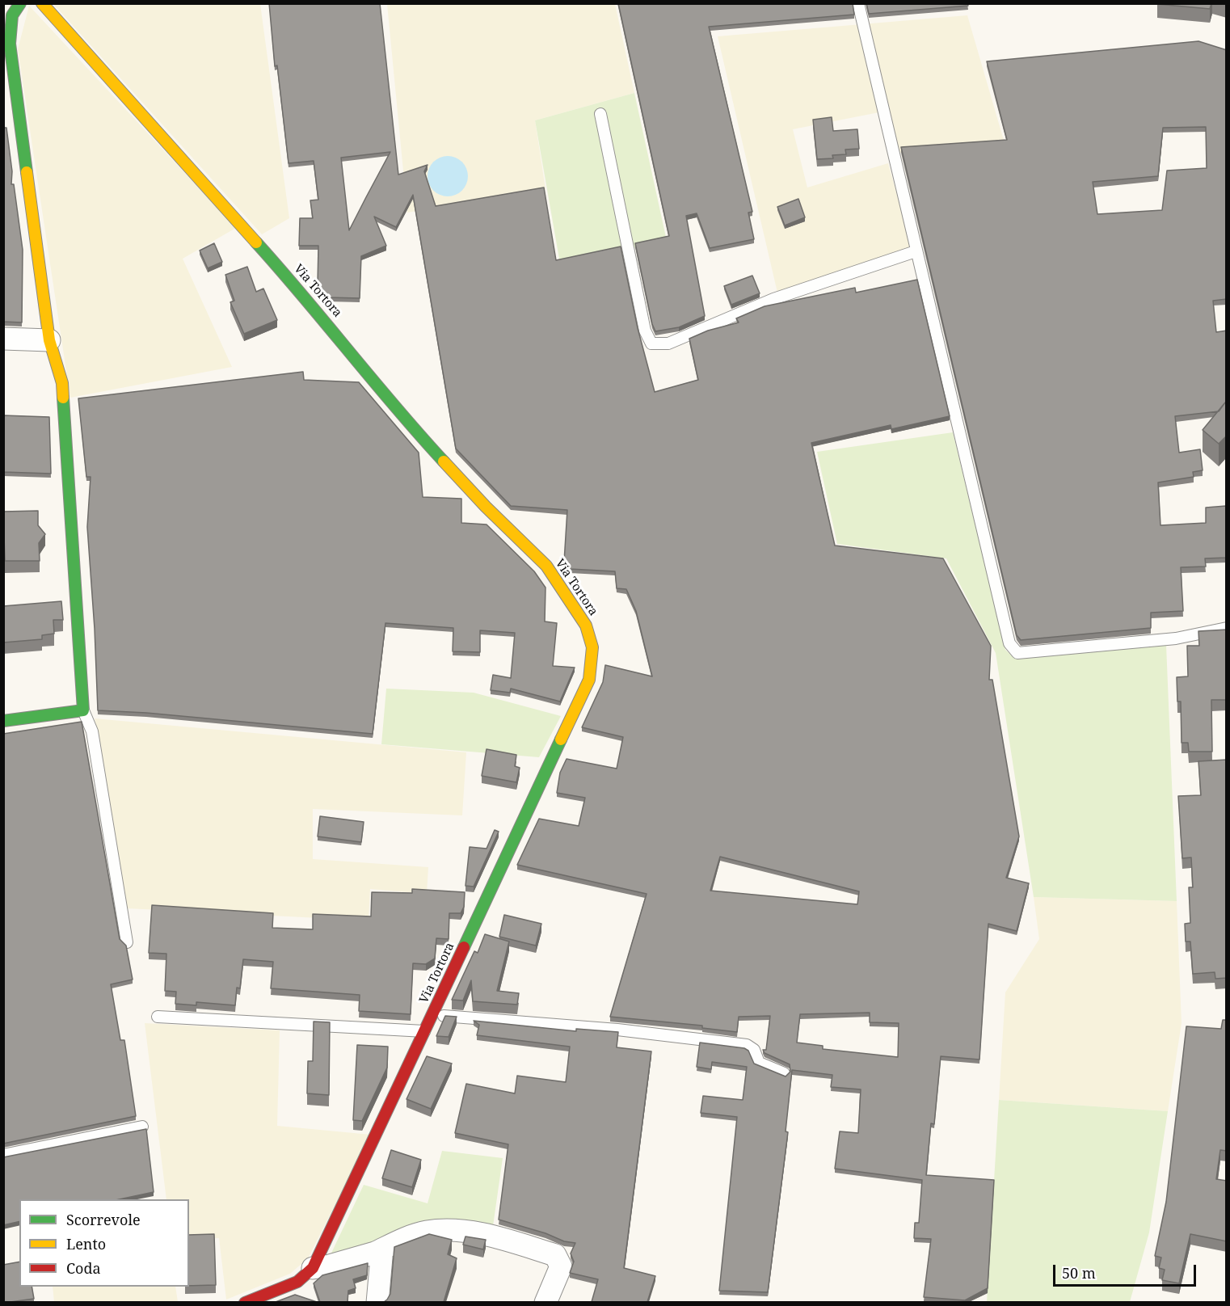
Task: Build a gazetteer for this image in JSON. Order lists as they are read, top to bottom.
{
  "streets": {
    "street": ["Via Tortora"]
  },
  "legend": ["Scorrevole", "Lento", "Coda"],
  "scale_bar": "50 m"
}
